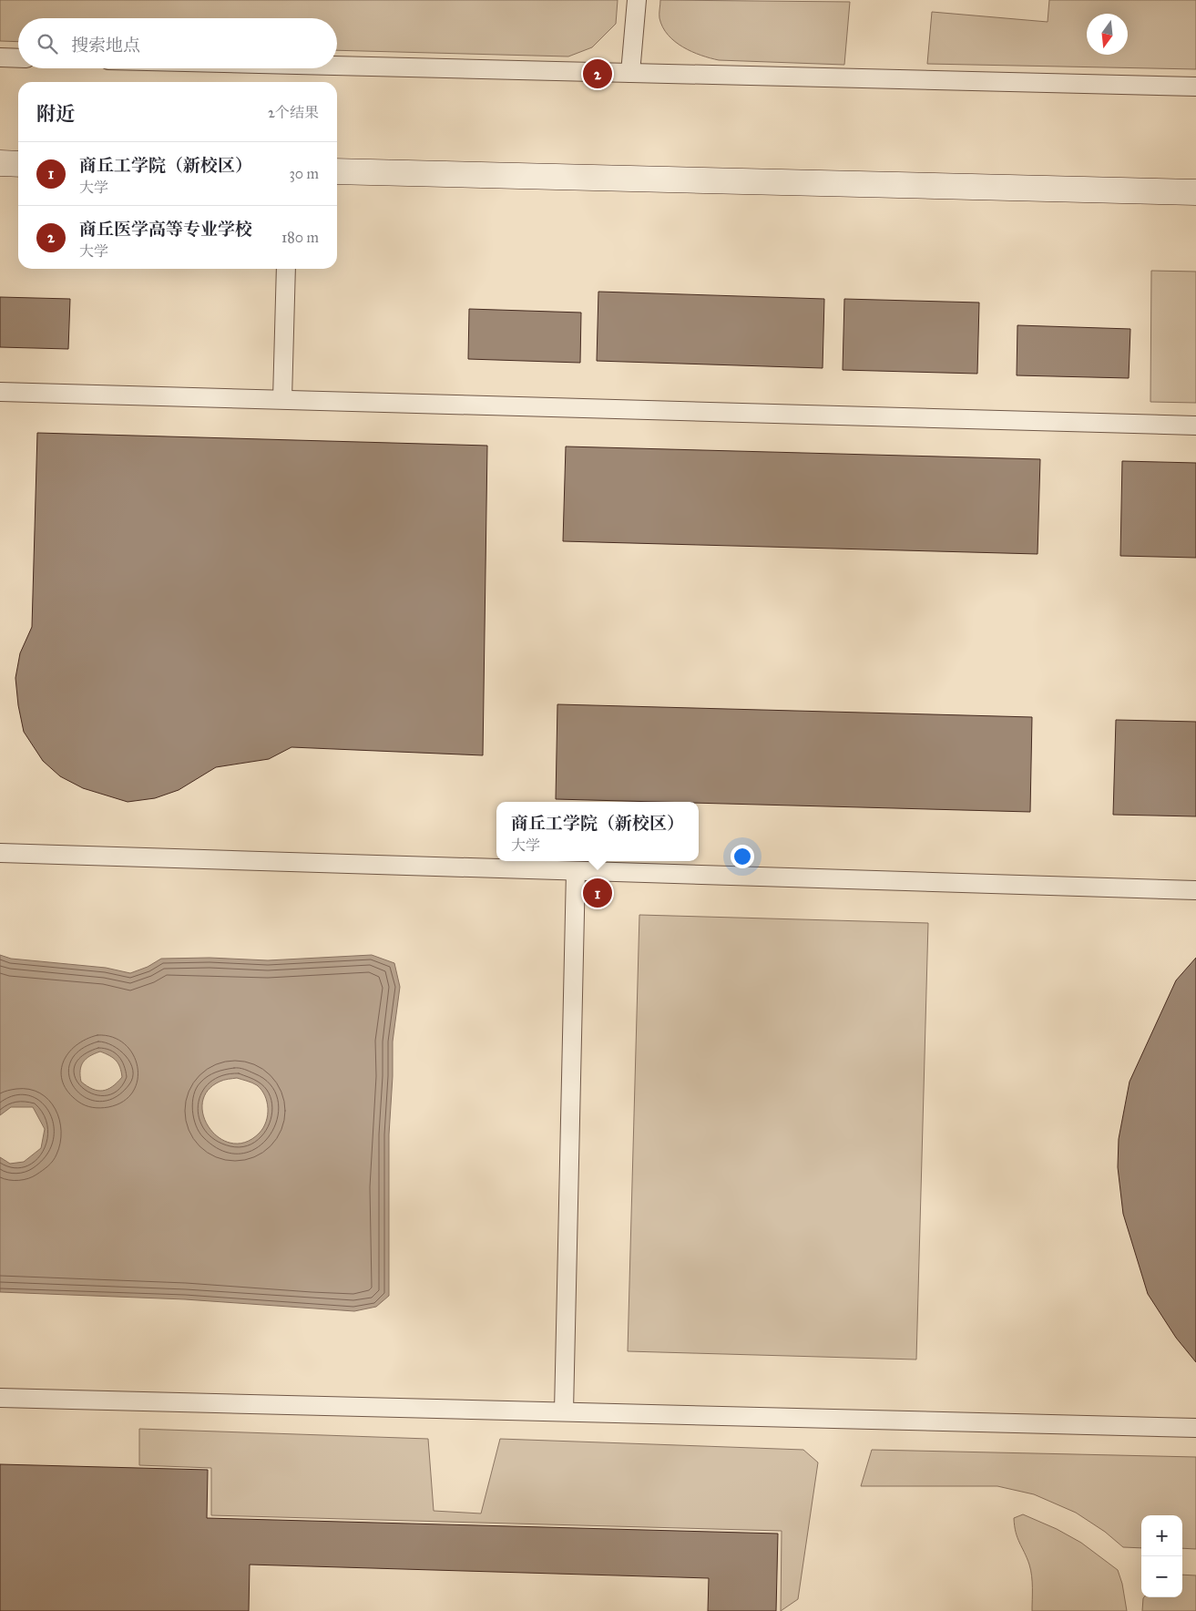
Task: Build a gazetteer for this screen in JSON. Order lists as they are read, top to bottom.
{
  "north": "bottom",
  "page": {
    "search": "搜索地点",
    "pins": ["2", "1"],
    "heading": ["附近", "2个结果"],
    "list": [
      {
        "mark": "1",
        "name": "商丘工学院（新校区）",
        "note": "大学",
        "value": "30 m"
      },
      {
        "mark": "2",
        "name": "商丘医学高等专业学校",
        "note": "大学",
        "value": "180 m"
      }
    ],
    "popup": ["商丘工学院（新校区）", "大学"],
    "map_buttons": ["+", "−"]
  }
}
